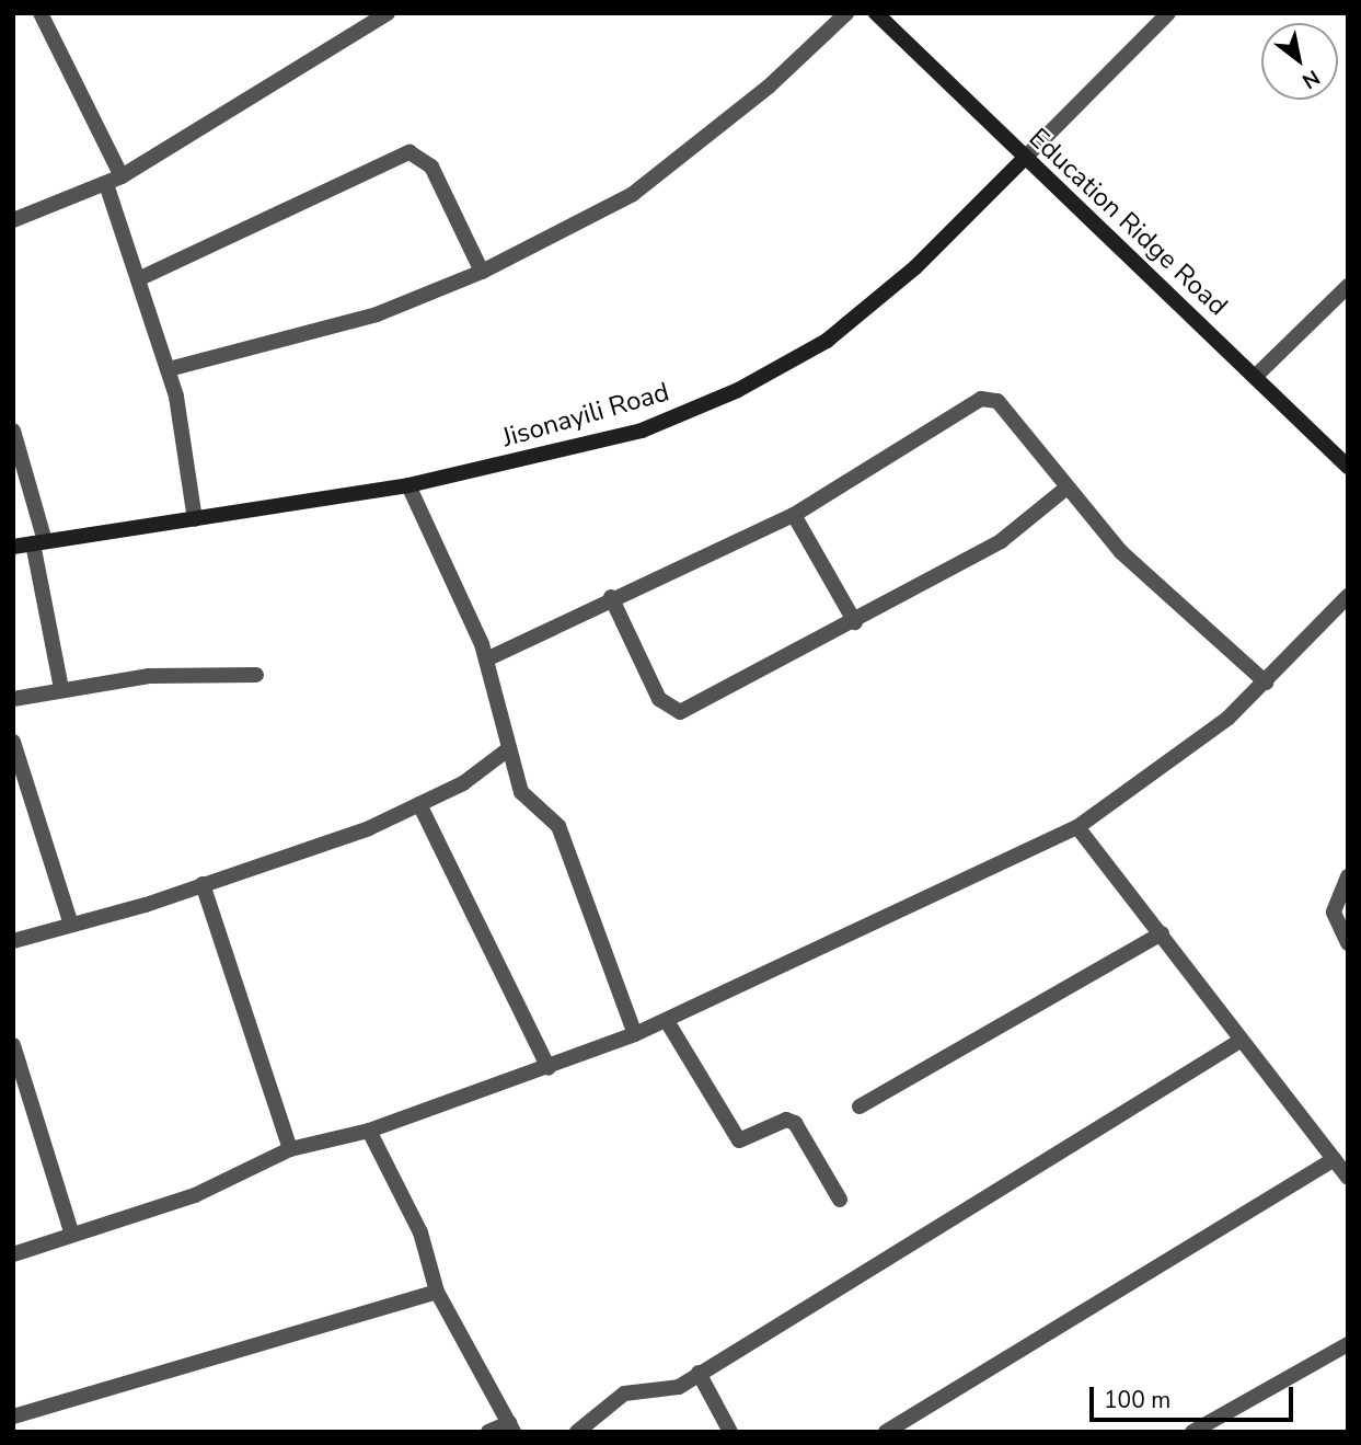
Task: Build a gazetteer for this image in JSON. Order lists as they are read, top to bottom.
{
  "streets": {
    "street": ["Education Ridge Road", "Jisonayili Road"]
  },
  "crossings": [
    ["Education Ridge Road", "Jisonayili Road"]
  ],
  "scale_bar": "100 m",
  "north": "bottom right"
}
